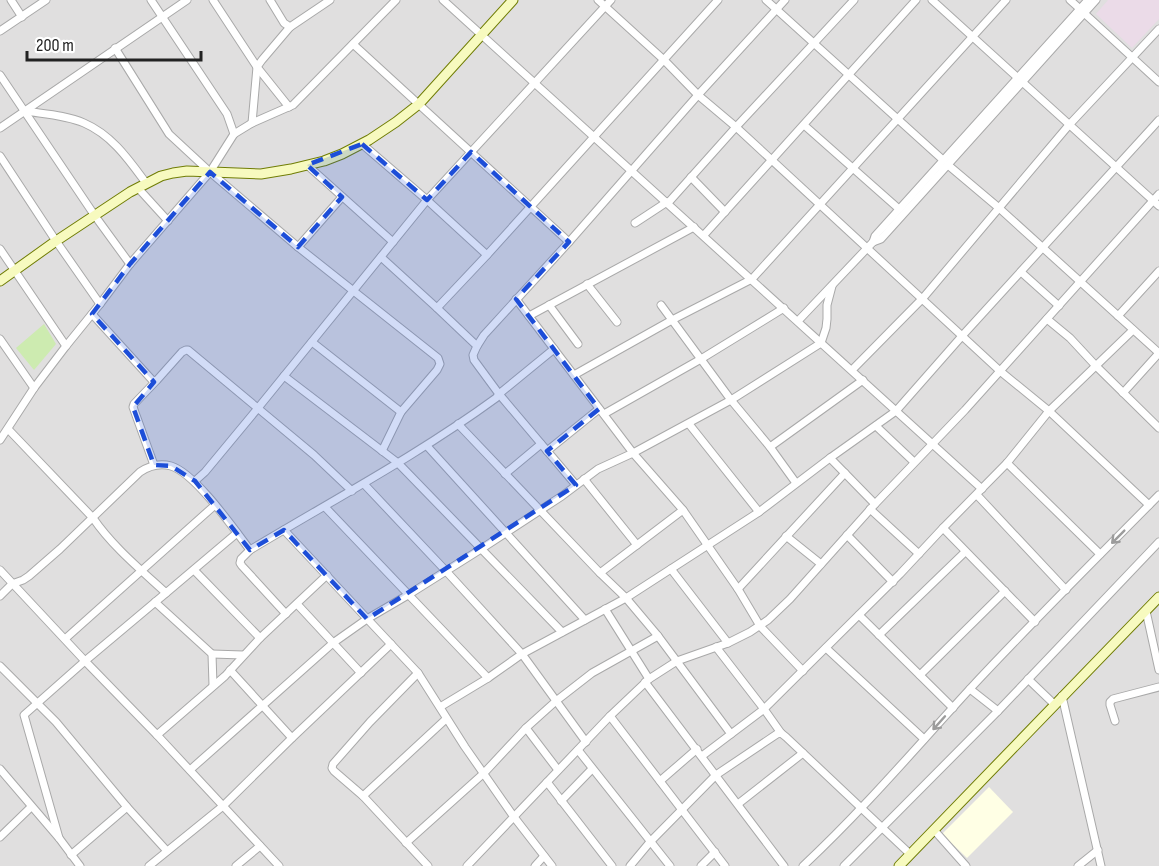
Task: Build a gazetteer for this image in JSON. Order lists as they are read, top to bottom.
{
  "scale_bar": "200 m"
}
